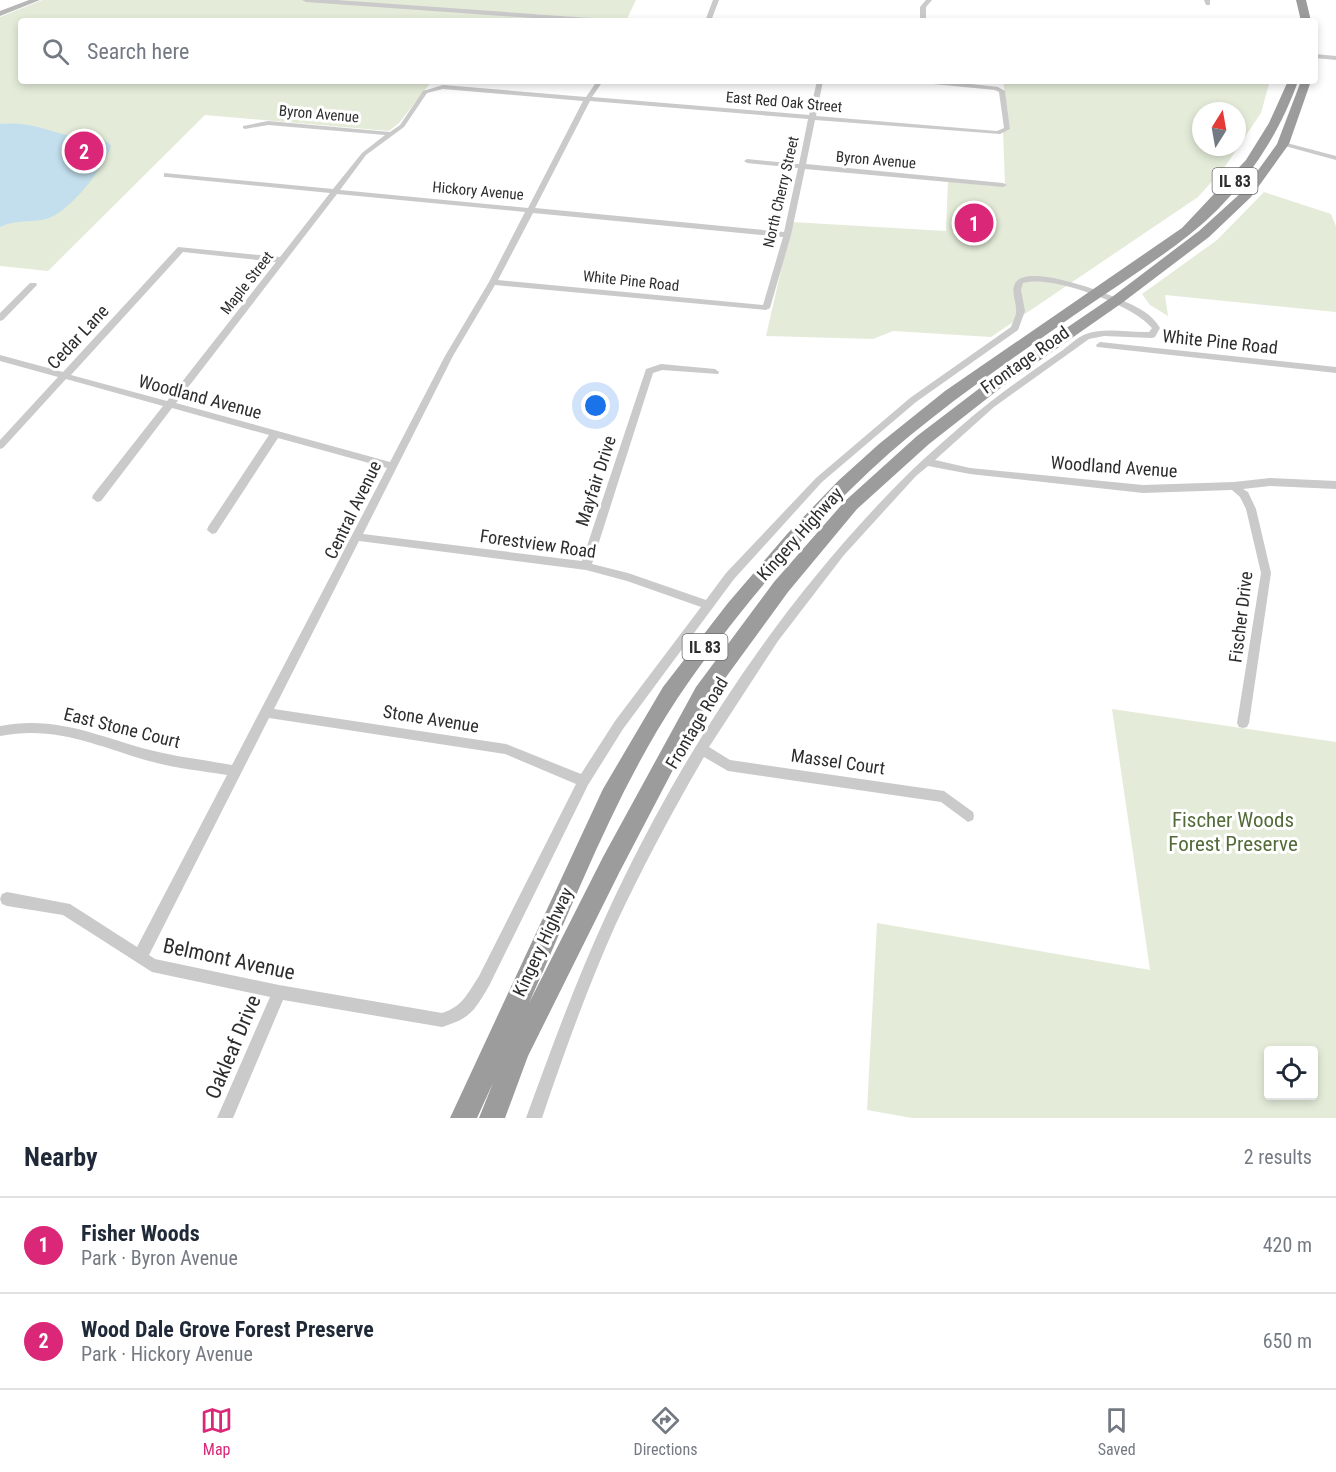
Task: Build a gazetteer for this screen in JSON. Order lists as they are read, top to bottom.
{
  "streets": {
    "highway": ["IL 83", "Kingery Highway"],
    "street": [
      "East Red Oak Street",
      "Byron Avenue",
      "Hickory Avenue",
      "North Cherry Street",
      "White Pine Road",
      "Maple Street",
      "Cedar Lane",
      "Frontage Road",
      "Woodland Avenue",
      "Mayfair Drive",
      "Central Avenue",
      "Forestview Road",
      "Fischer Drive",
      "Stone Avenue",
      "East Stone Court",
      "Massel Court",
      "Belmont Avenue",
      "Oakleaf Drive"
    ]
  },
  "crossings": [
    ["East Red Oak Street", "North Cherry Street"],
    ["East Red Oak Street", "Maple Street"],
    ["East Red Oak Street", "Central Avenue"],
    ["Byron Avenue", "North Cherry Street"],
    ["Byron Avenue", "Maple Street"],
    ["Hickory Avenue", "North Cherry Street"],
    ["Hickory Avenue", "Maple Street"],
    ["Hickory Avenue", "Central Avenue"],
    ["North Cherry Street", "White Pine Road"],
    ["White Pine Road", "Central Avenue"],
    ["Maple Street", "Cedar Lane"],
    ["Maple Street", "Woodland Avenue"],
    ["Cedar Lane", "Woodland Avenue"],
    ["Frontage Road", "Woodland Avenue"],
    ["Frontage Road", "Kingery Highway"],
    ["Frontage Road", "Forestview Road"],
    ["Frontage Road", "Stone Avenue"],
    ["Frontage Road", "Massel Court"],
    ["Frontage Road", "Belmont Avenue"],
    ["Woodland Avenue", "Central Avenue"],
    ["Woodland Avenue", "Fischer Drive"],
    ["Mayfair Drive", "Forestview Road"],
    ["Central Avenue", "Forestview Road"],
    ["Central Avenue", "Stone Avenue"],
    ["Central Avenue", "East Stone Court"],
    ["Central Avenue", "Belmont Avenue"],
    ["Belmont Avenue", "Oakleaf Drive"]
  ],
  "parks": ["Fischer Woods Forest Preserve"],
  "north": "top",
  "page": {
    "search": "Search here",
    "pins": ["2", "1"],
    "heading": ["Nearby", "2 results"],
    "list": [
      {
        "mark": "1",
        "name": "Fisher Woods",
        "note": "Park · Byron Avenue",
        "value": "420 m"
      },
      {
        "mark": "2",
        "name": "Wood Dale Grove Forest Preserve",
        "note": "Park · Hickory Avenue",
        "value": "650 m"
      }
    ],
    "nav": ["Map", "Directions", "Saved"]
  }
}
